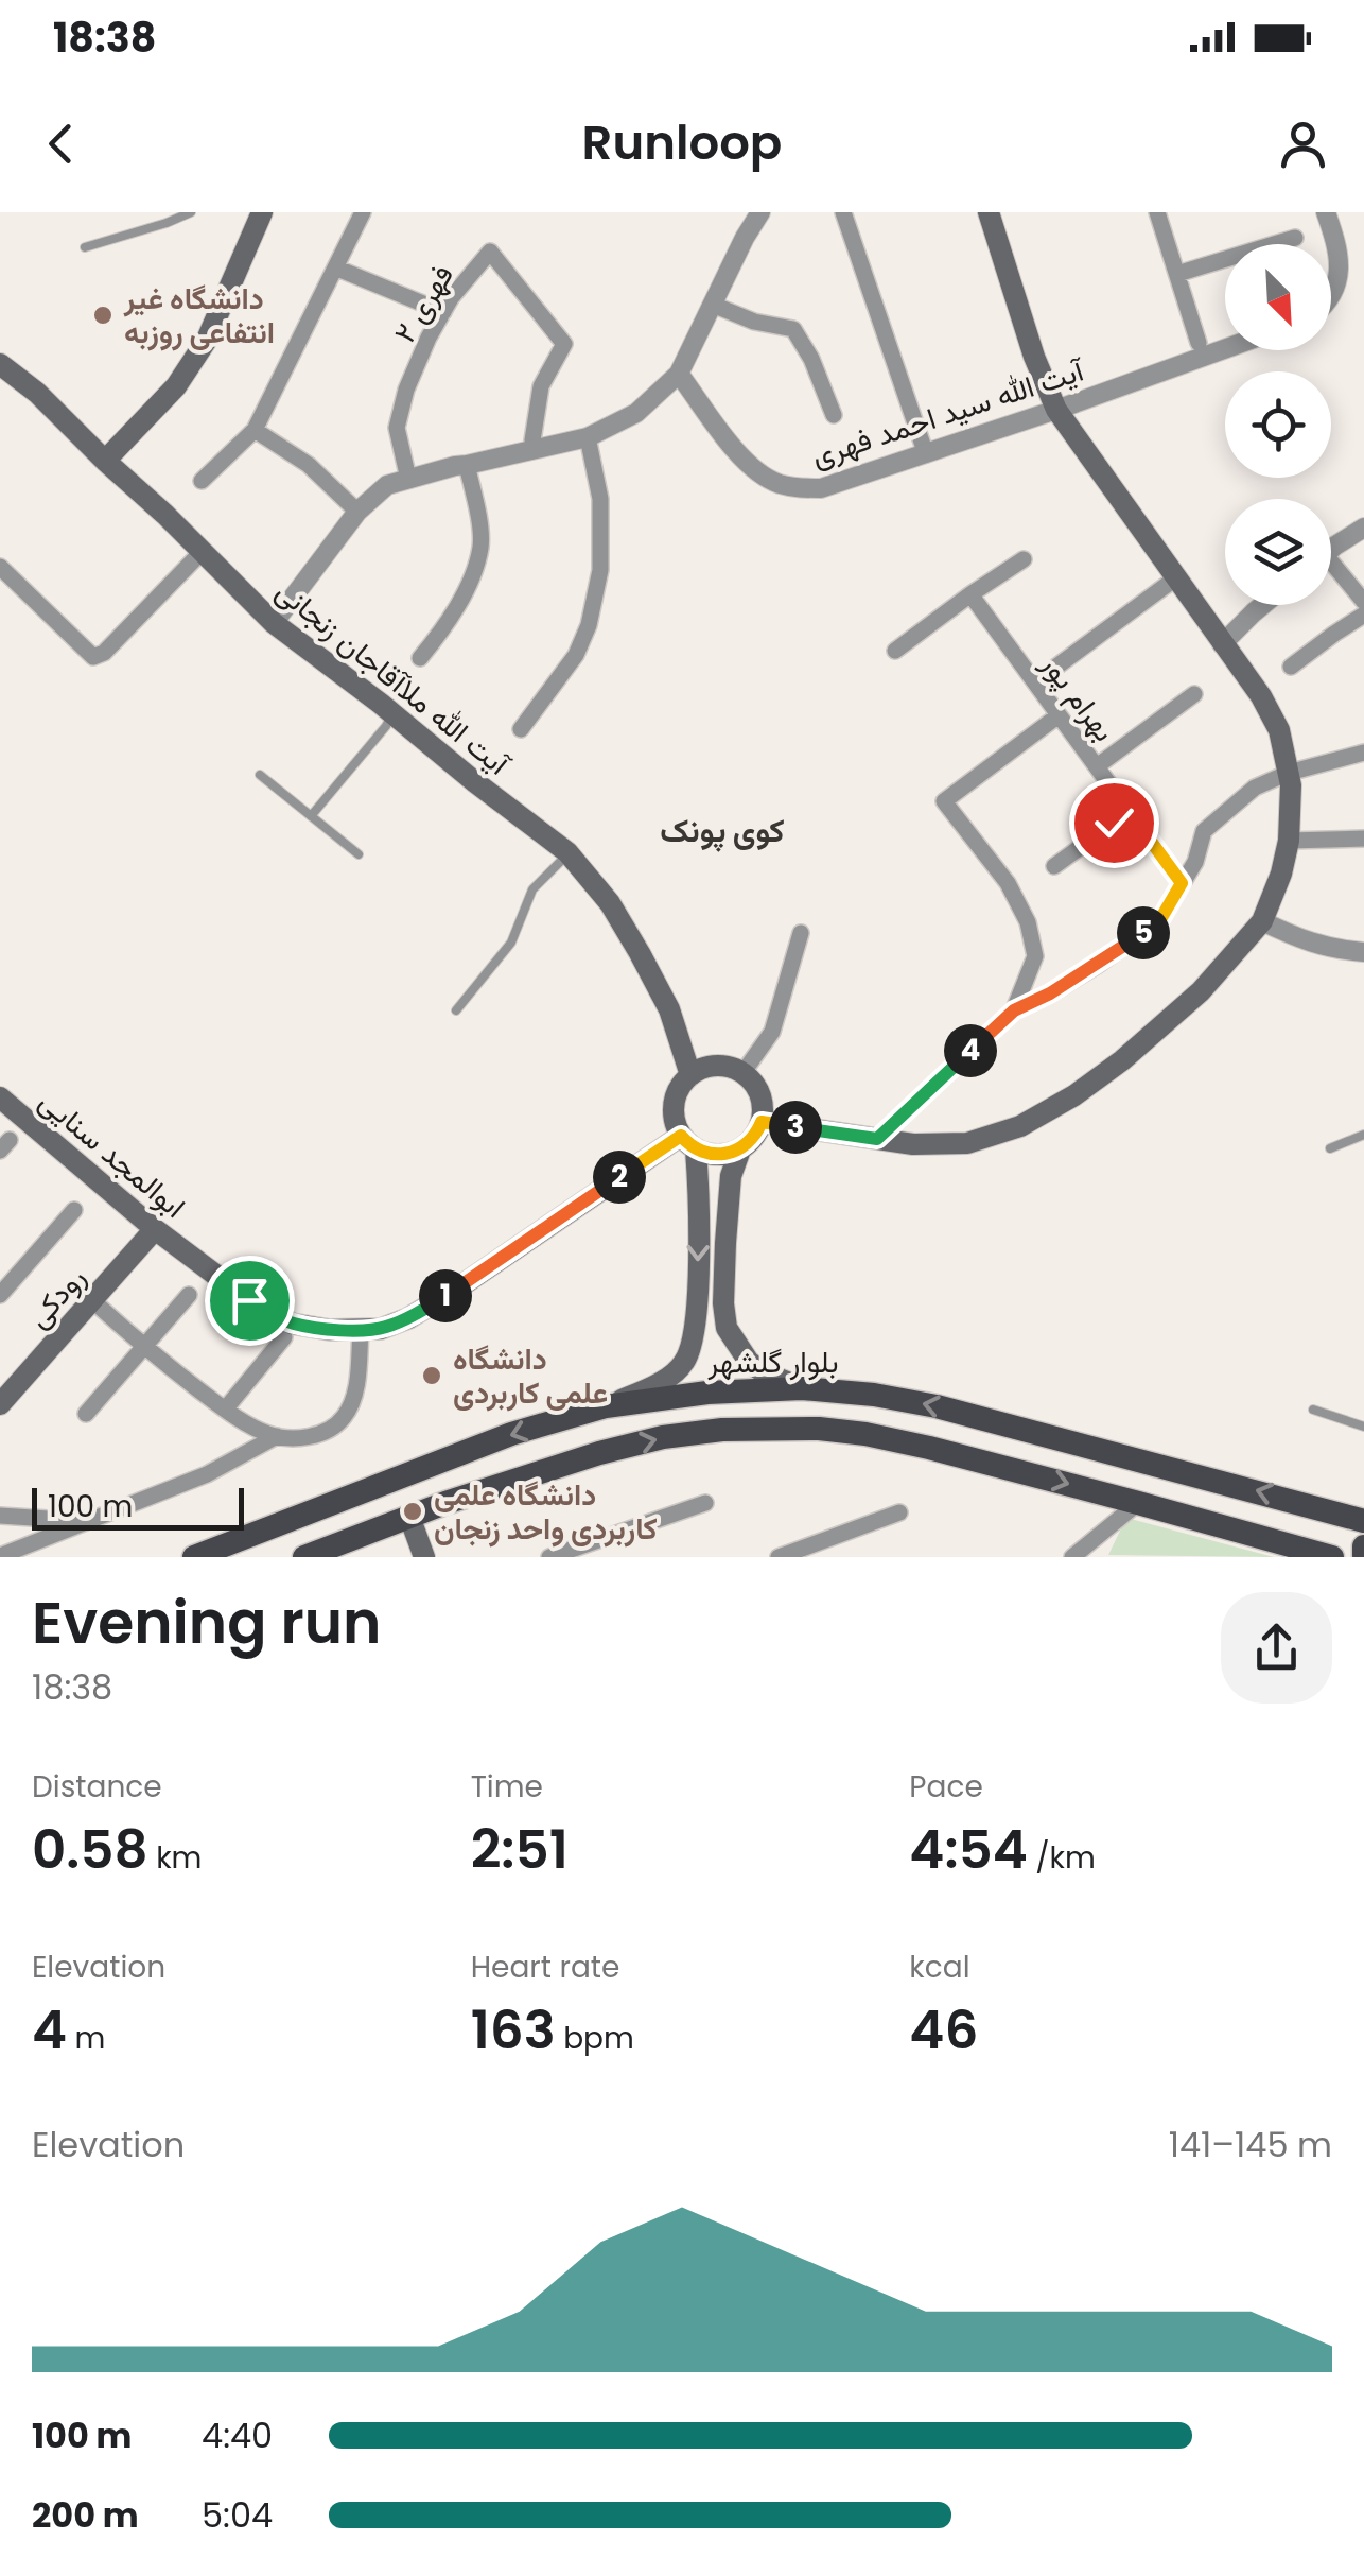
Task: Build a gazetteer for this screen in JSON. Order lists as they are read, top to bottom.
{
  "streets": {
    "main road": [
      "آیت الله ملاآقاجان زنجانی",
      "ابوالمجد سنایی",
      "رودکی",
      "بلوار گلشهر"
    ],
    "street": ["فهری ۲", "آیت الله سید احمد فهری", "بهرام پور"]
  },
  "crossings": [
    ["آیت الله ملاآقاجان زنجانی", "ابوالمجد سنایی"],
    ["ابوالمجد سنایی", "رودکی"]
  ],
  "districts": ["کوی پونک"],
  "places": ["دانشگاه غیر انتفاعی روزبه", "دانشگاه علمی کاربردی", "دانشگاه علمی کاربردی واحد زنجان"],
  "scale_bar": "100 m",
  "north": "bottom right",
  "page": {
    "status": "18:38",
    "header": "Runloop",
    "pins": [
      "5",
      "4",
      "3",
      "2",
      "1"
    ],
    "scale": "100 m",
    "heading": ["Evening run", "18:38"],
    "stats": [
      ["Distance", "0.58 km"],
      ["Time", "2:51"],
      ["Pace", "4:54 /km"],
      ["Elevation", "4 m"],
      ["Heart rate", "163 bpm"],
      ["kcal", "46"]
    ],
    "chart": ["Elevation", "141–145 m"],
    "list": [
      {
        "name": "100 m",
        "note": "4:40"
      },
      {
        "name": "200 m",
        "note": "5:04"
      }
    ]
  }
}
